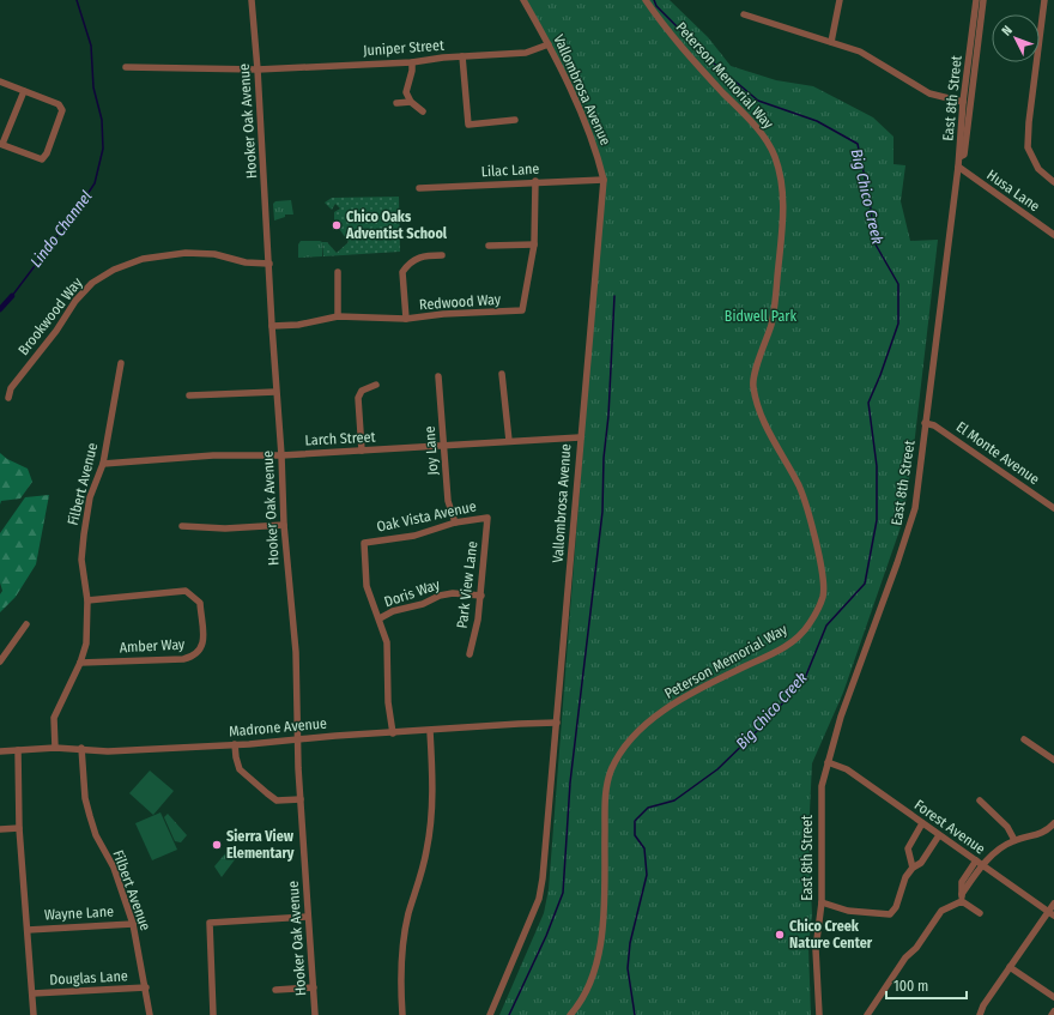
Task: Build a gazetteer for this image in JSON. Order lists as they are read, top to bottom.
{
  "streets": {
    "street": [
      "Juniper Street",
      "Peterson Memorial Way",
      "Vallombrosa Avenue",
      "East 8th Street",
      "Hooker Oak Avenue",
      "Lilac Lane",
      "Husa Lane",
      "Redwood Way",
      "Brookwood Way",
      "Larch Street",
      "Joy Lane",
      "El Monte Avenue",
      "Filbert Avenue",
      "Oak Vista Avenue",
      "Park View Lane",
      "Doris Way",
      "Amber Way",
      "Madrone Avenue",
      "Forest Avenue",
      "Wayne Lane",
      "Douglas Lane"
    ]
  },
  "crossings": [
    ["Juniper Street", "Vallombrosa Avenue"],
    ["Juniper Street", "Hooker Oak Avenue"],
    ["Vallombrosa Avenue", "Lilac Lane"],
    ["Vallombrosa Avenue", "Larch Street"],
    ["Vallombrosa Avenue", "Madrone Avenue"],
    ["East 8th Street", "Husa Lane"],
    ["East 8th Street", "El Monte Avenue"],
    ["East 8th Street", "Forest Avenue"],
    ["Hooker Oak Avenue", "Redwood Way"],
    ["Hooker Oak Avenue", "Brookwood Way"],
    ["Hooker Oak Avenue", "Larch Street"],
    ["Hooker Oak Avenue", "Madrone Avenue"],
    ["Lilac Lane", "Redwood Way"],
    ["Larch Street", "Joy Lane"],
    ["Larch Street", "Filbert Avenue"],
    ["Joy Lane", "Oak Vista Avenue"],
    ["Filbert Avenue", "Amber Way"],
    ["Filbert Avenue", "Madrone Avenue"],
    ["Filbert Avenue", "Wayne Lane"],
    ["Filbert Avenue", "Douglas Lane"],
    ["Oak Vista Avenue", "Park View Lane"],
    ["Oak Vista Avenue", "Doris Way"],
    ["Oak Vista Avenue", "Madrone Avenue"],
    ["Park View Lane", "Doris Way"]
  ],
  "water": ["Big Chico Creek", "Lindo Channel"],
  "parks": ["Bidwell Park"],
  "places": ["Chico Oaks Adventist School", "Sierra View Elementary", "Chico Creek Nature Center"],
  "scale_bar": "100 m",
  "north": "top left"
}
